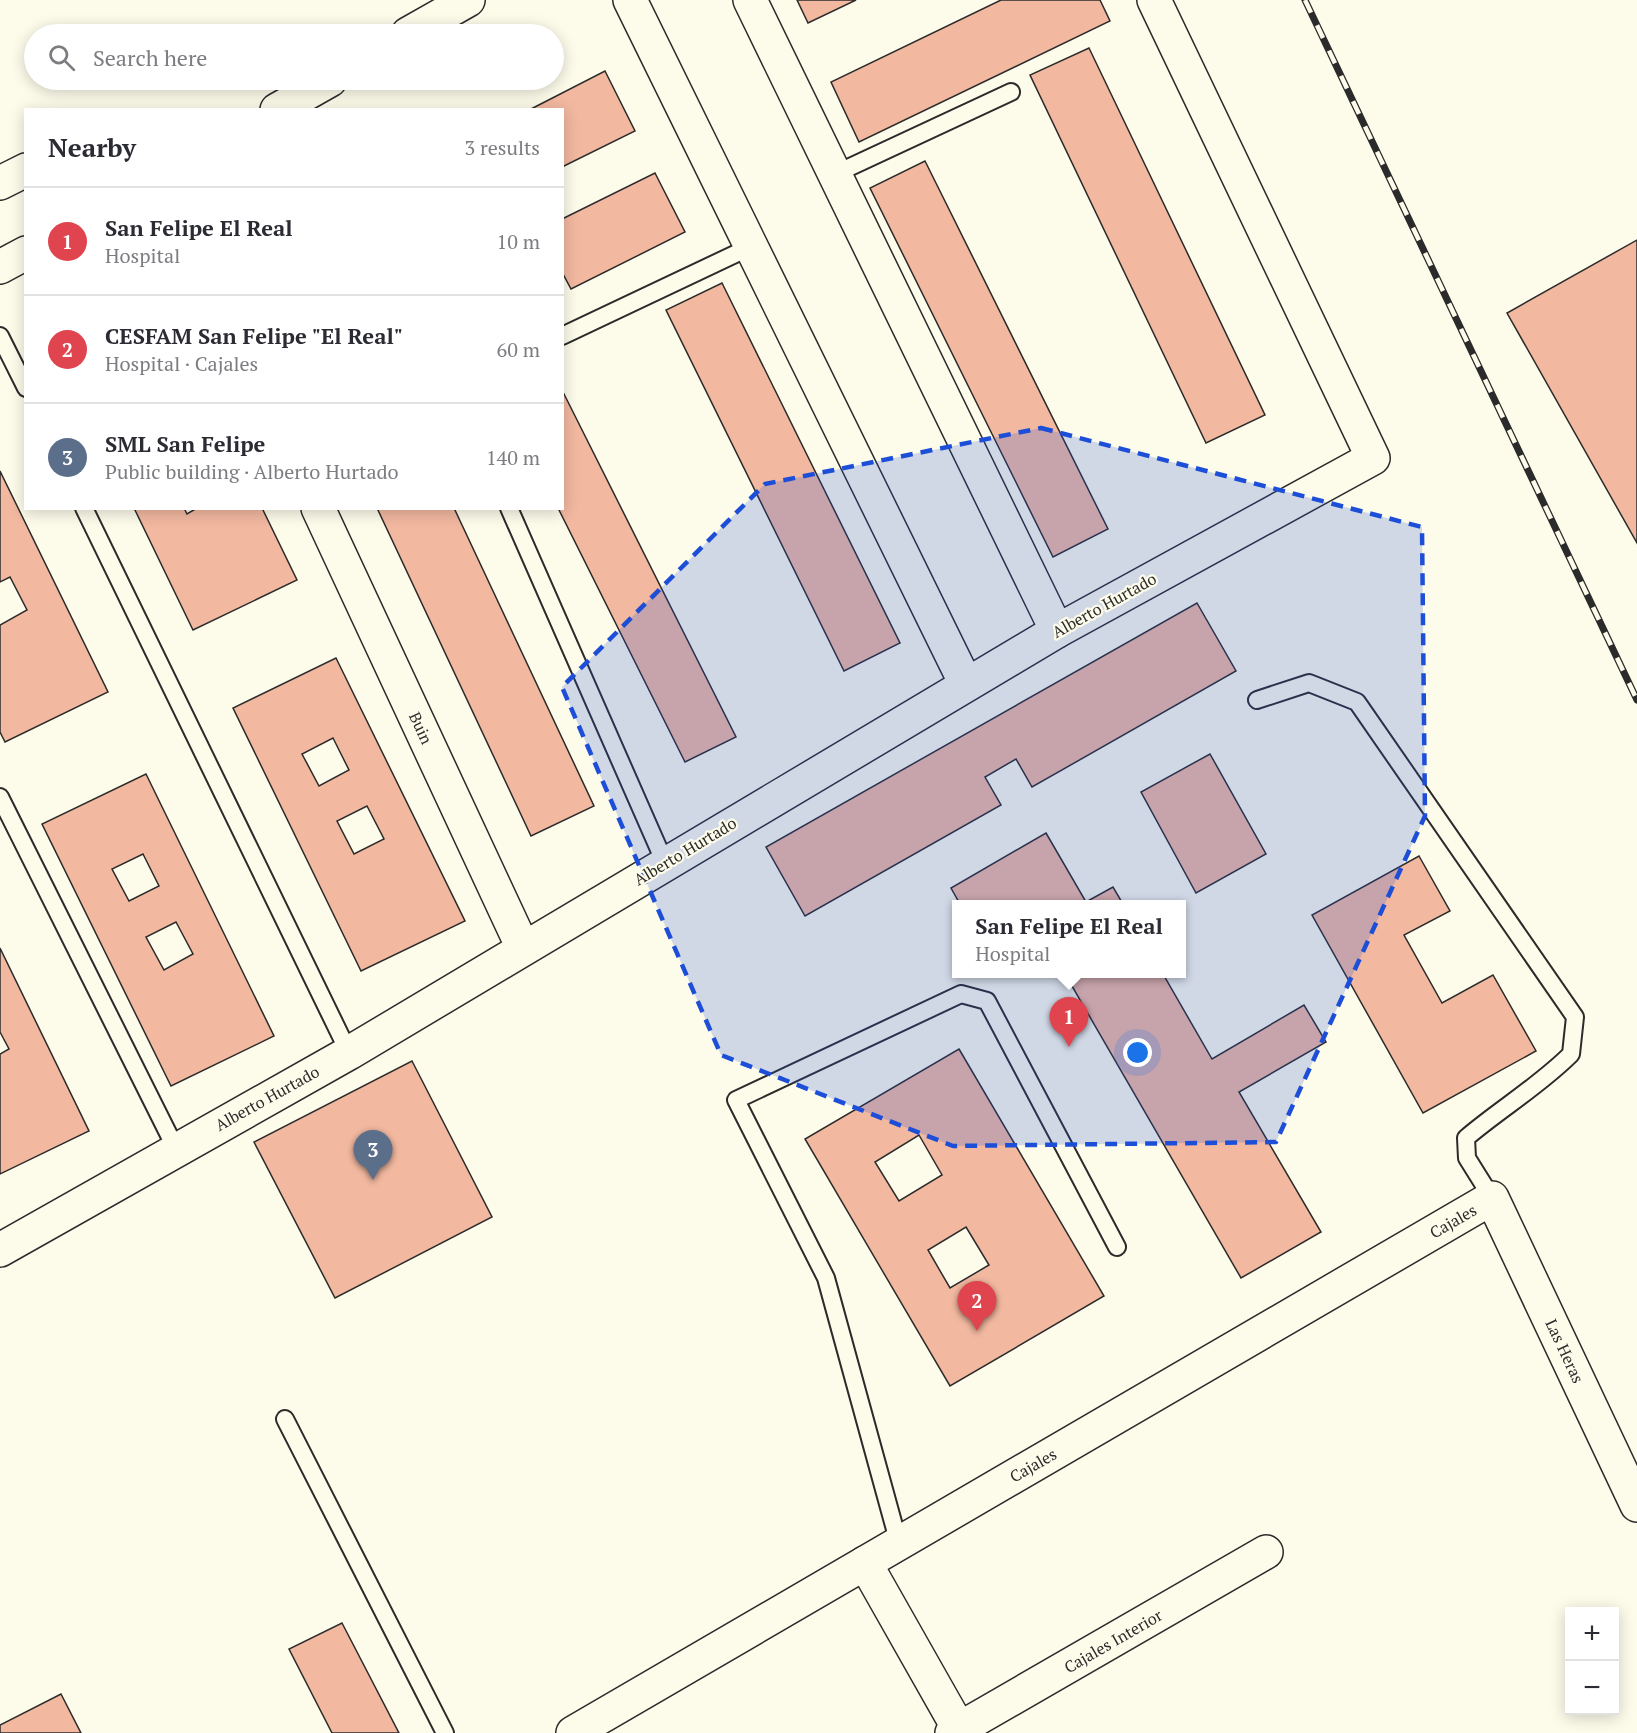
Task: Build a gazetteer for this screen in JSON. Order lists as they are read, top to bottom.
{
  "streets": {
    "street": [
      "Alberto Hurtado",
      "Buin",
      "Cajales",
      "Las Heras",
      "Cajales Interior"
    ]
  },
  "crossings": [
    ["Alberto Hurtado", "Buin"],
    ["Cajales", "Las Heras"],
    ["Cajales", "Cajales Interior"]
  ],
  "page": {
    "search": "Search here",
    "heading": ["Nearby", "3 results"],
    "list": [
      {
        "mark": "1",
        "name": "San Felipe El Real",
        "note": "Hospital",
        "value": "10 m"
      },
      {
        "mark": "2",
        "name": "CESFAM San Felipe \"El Real\"",
        "note": "Hospital · Cajales",
        "value": "60 m"
      },
      {
        "mark": "3",
        "name": "SML San Felipe",
        "note": "Public building · Alberto Hurtado",
        "value": "140 m"
      }
    ],
    "popup": ["San Felipe El Real", "Hospital"],
    "pins": ["1", "3", "2"],
    "map_buttons": ["+", "−"]
  }
}
